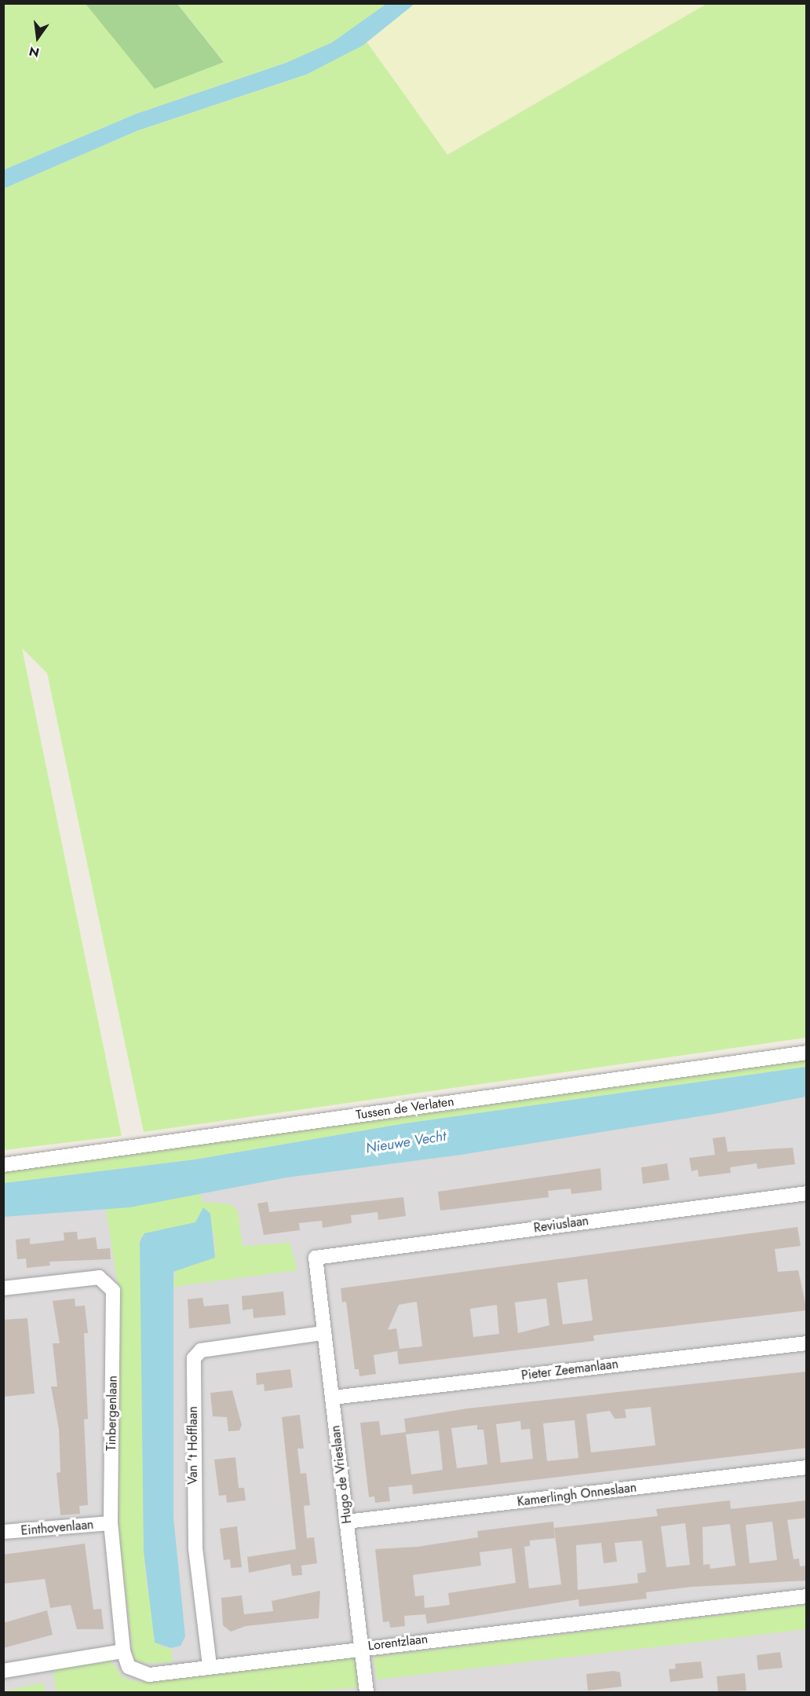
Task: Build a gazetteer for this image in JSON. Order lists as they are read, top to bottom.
{
  "streets": {
    "street": [
      "Tussen de Verlaten",
      "Reviuslaan",
      "Pieter Zeemanlaan",
      "Tinbergenlaan",
      "Van 't Hofflaan",
      "Hugo de Vrieslaan",
      "Kamerlingh Onneslaan",
      "Einthovenlaan",
      "Lorentzlaan"
    ]
  },
  "crossings": [
    ["Reviuslaan", "Hugo de Vrieslaan"],
    ["Pieter Zeemanlaan", "Hugo de Vrieslaan"],
    ["Tinbergenlaan", "Einthovenlaan"],
    ["Tinbergenlaan", "Lorentzlaan"],
    ["Van 't Hofflaan", "Hugo de Vrieslaan"],
    ["Van 't Hofflaan", "Lorentzlaan"],
    ["Hugo de Vrieslaan", "Kamerlingh Onneslaan"],
    ["Hugo de Vrieslaan", "Lorentzlaan"]
  ],
  "water": ["Nieuwe Vecht"],
  "north": "bottom"
}
